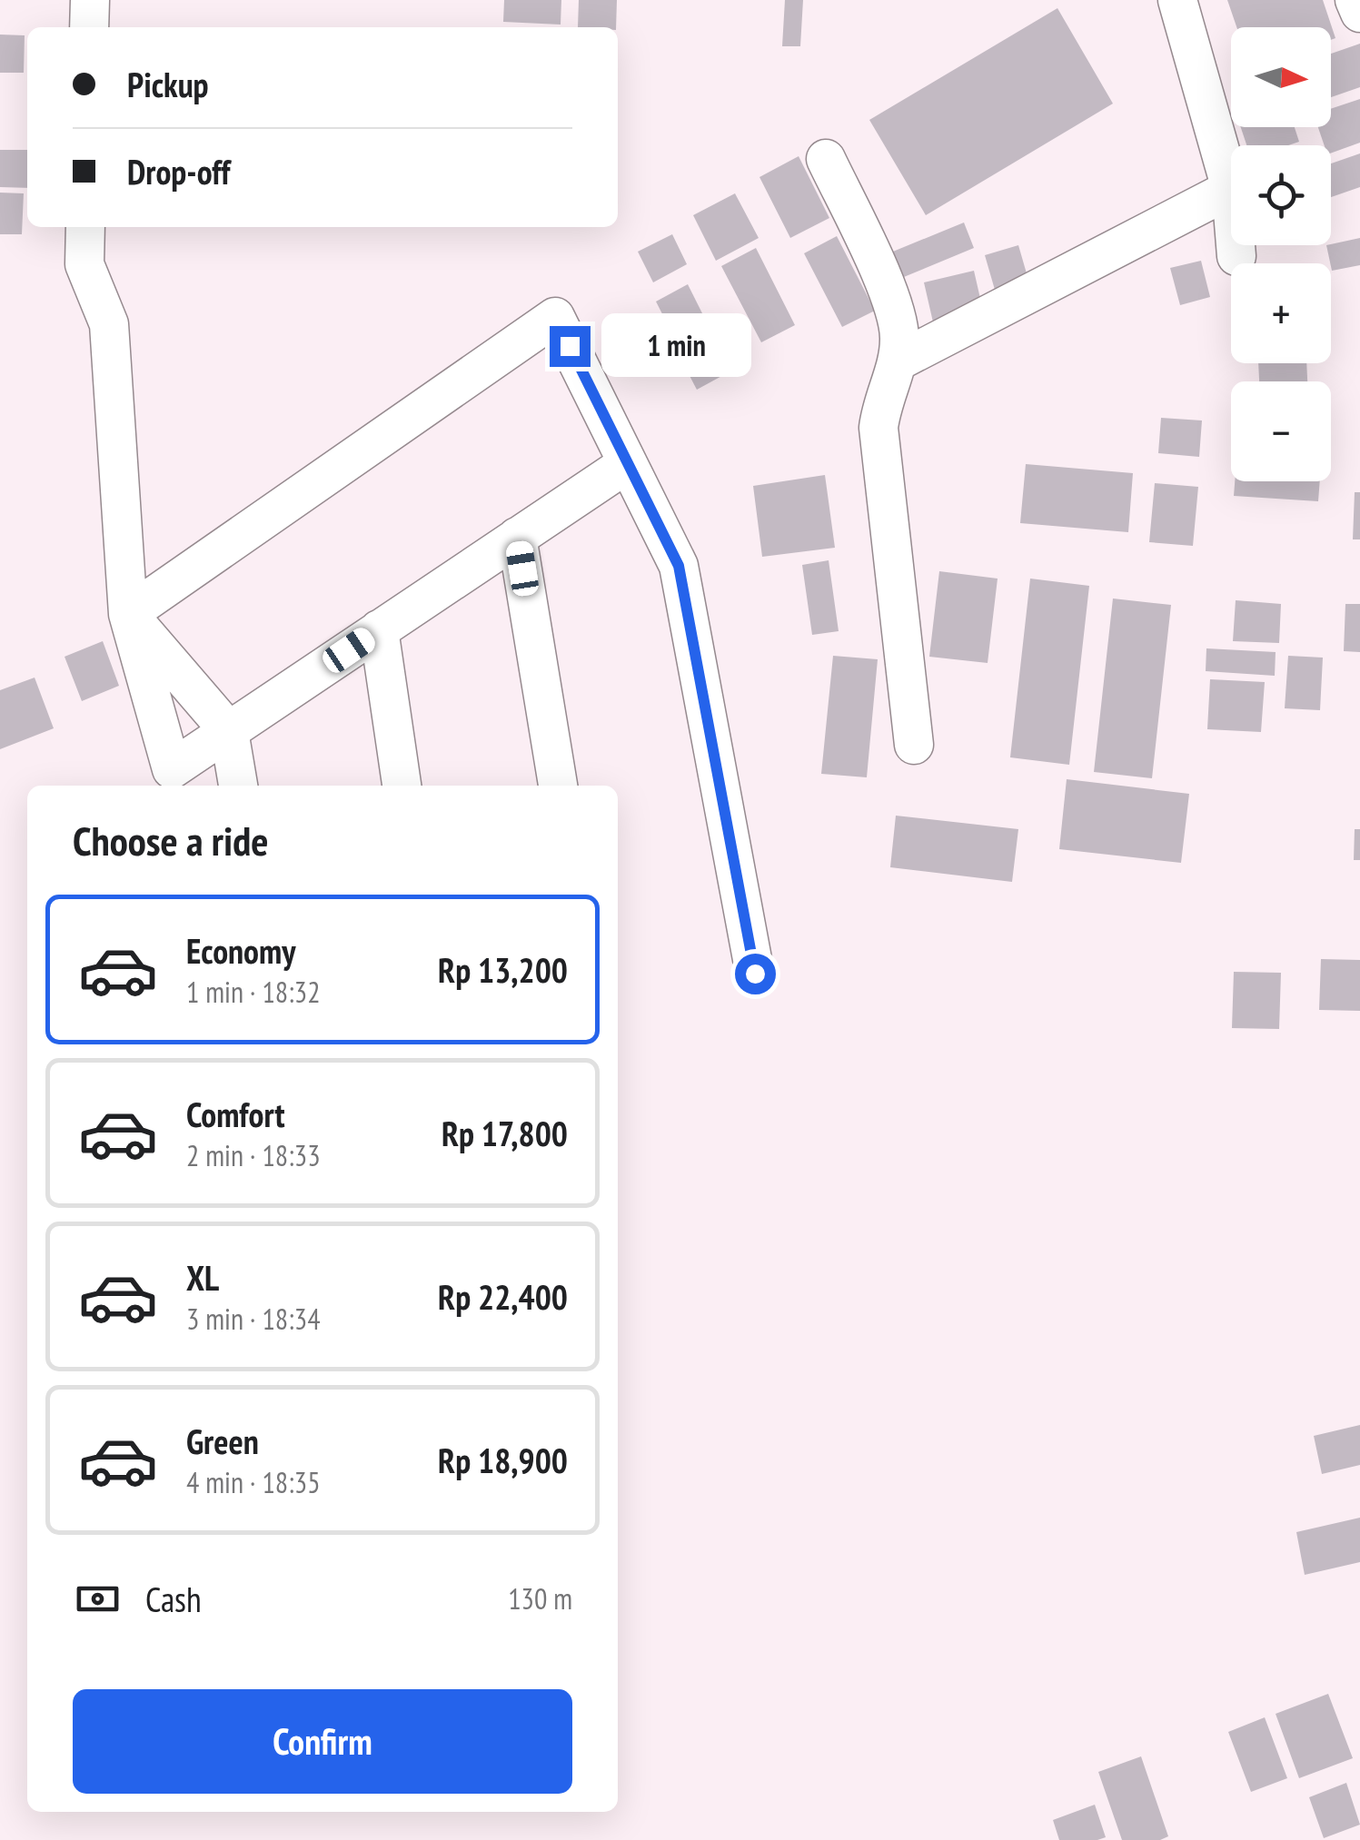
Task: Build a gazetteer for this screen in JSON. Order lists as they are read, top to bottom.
{
  "north": "right",
  "page": {
    "map_buttons": ["+", "−"],
    "banner": ["Pickup", "Drop-off"],
    "bubble": "1 min",
    "heading": "Choose a ride",
    "list": [
      {
        "name": "Economy",
        "note": "1 min · 18:32",
        "value": "Rp 13,200"
      },
      {
        "name": "Comfort",
        "note": "2 min · 18:33",
        "value": "Rp 17,800"
      },
      {
        "name": "XL",
        "note": "3 min · 18:34",
        "value": "Rp 22,400"
      },
      {
        "name": "Green",
        "note": "4 min · 18:35",
        "value": "Rp 18,900"
      }
    ],
    "pay": ["Cash", "130 m"],
    "buttons": "Confirm"
  }
}
